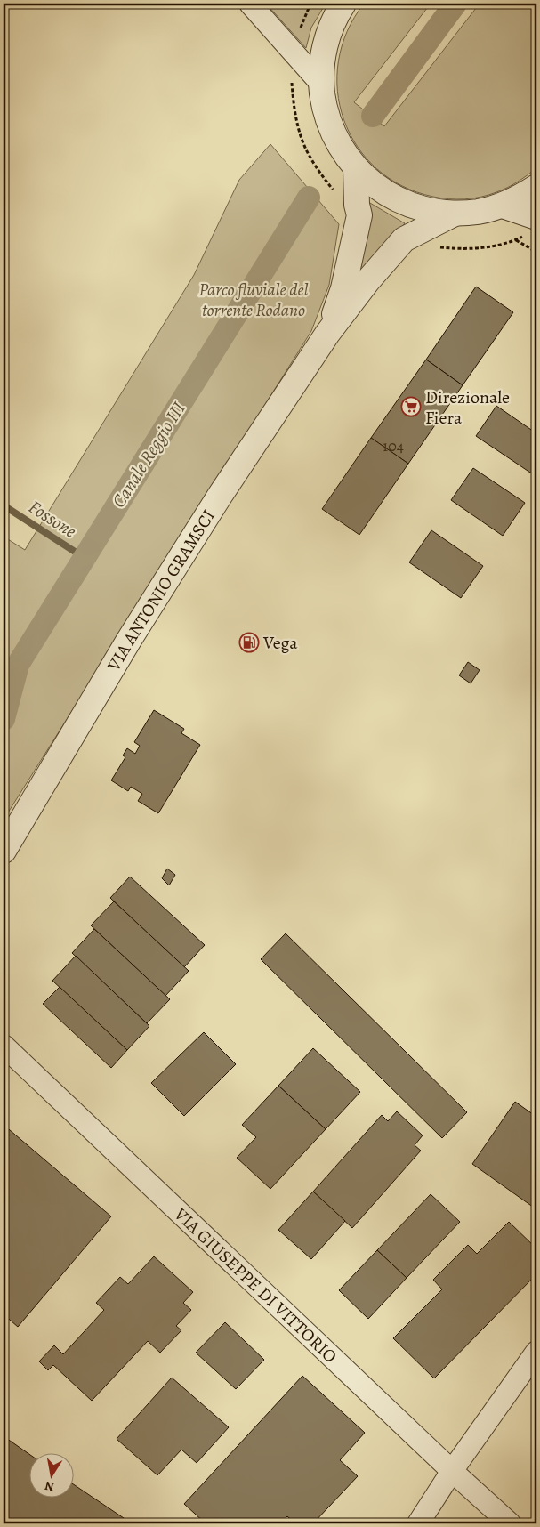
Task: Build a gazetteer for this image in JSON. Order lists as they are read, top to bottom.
{
  "streets": {
    "street": ["VIA ANTONIO GRAMSCI", "VIA GIUSEPPE DI VITTORIO"]
  },
  "water": ["Canale Reggio III", "Fossone"],
  "parks": ["Parco fluviale del torrente Rodano"],
  "places": {
    "supermarket": ["Direzionale Fiera"],
    "fuel station": ["Vega"]
  },
  "house_numbers": ["104"],
  "north": "bottom"
}
